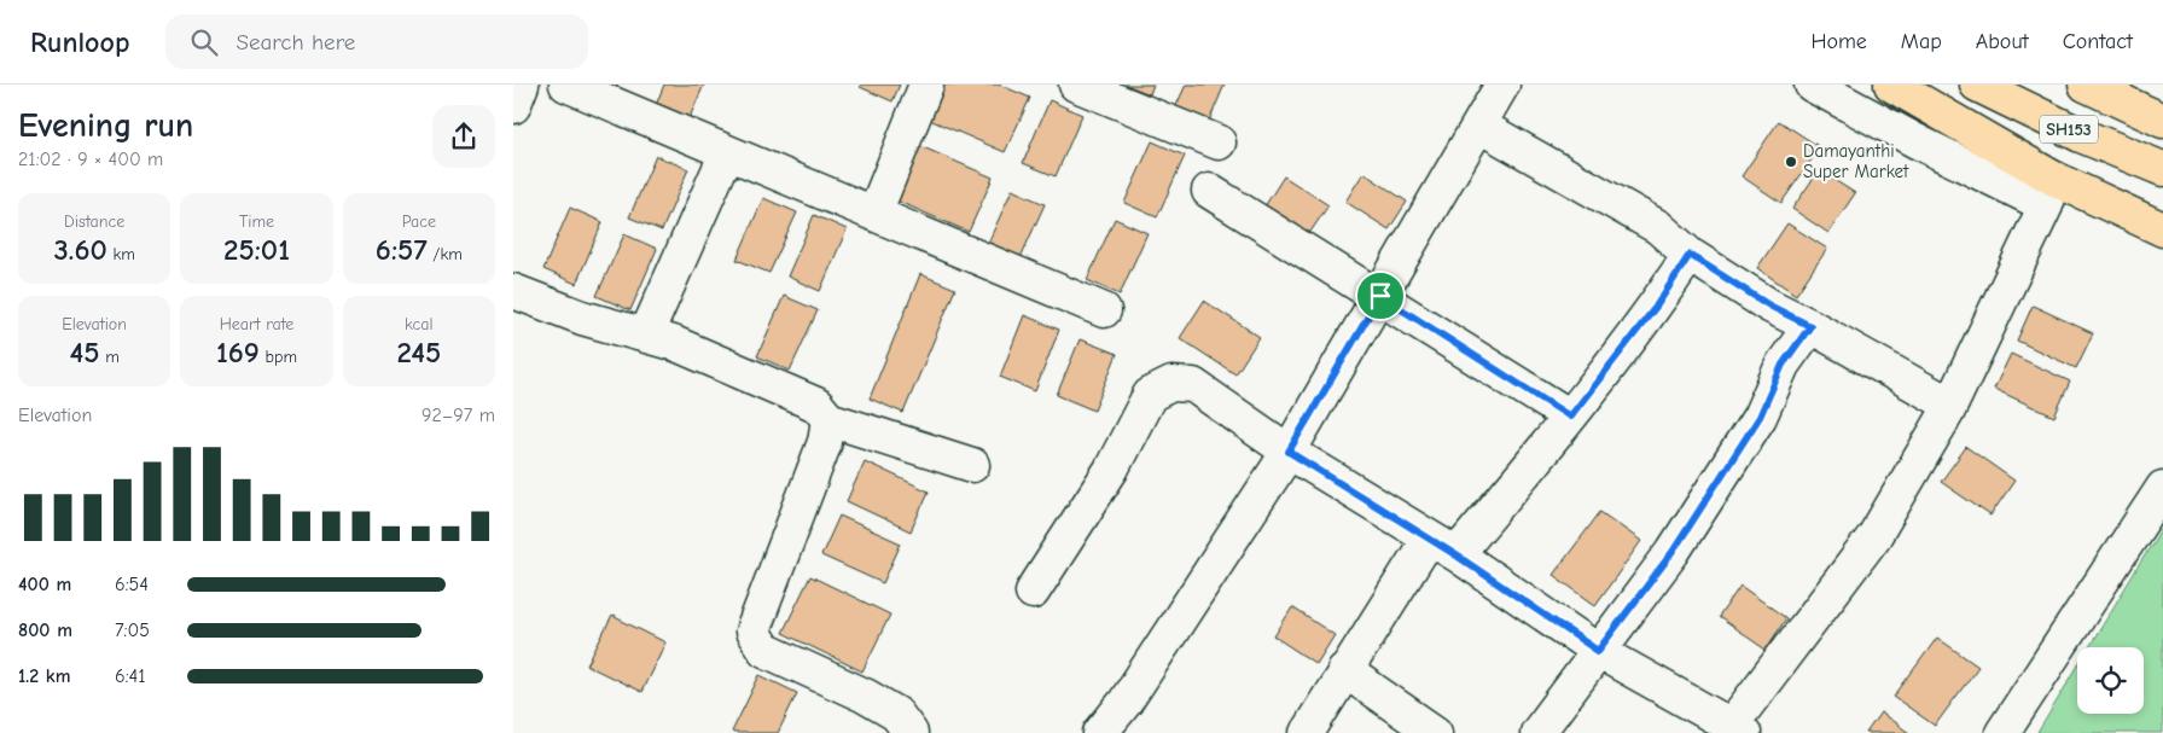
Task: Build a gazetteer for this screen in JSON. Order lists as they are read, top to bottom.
{
  "streets": {
    "main road": ["SH153"]
  },
  "places": ["Damayanthi Super Market"],
  "page": {
    "header": "Runloop",
    "search": "Search here",
    "nav": [
      "Home",
      "Map",
      "About",
      "Contact"
    ],
    "heading": ["Evening run", "21:02 · 9 × 400 m"],
    "stats": [
      ["Distance", "3.60 km"],
      ["Time", "25:01"],
      ["Pace", "6:57 /km"],
      ["Elevation", "45 m"],
      ["Heart rate", "169 bpm"],
      ["kcal", "245"]
    ],
    "chart": ["Elevation", "92–97 m"],
    "list": [
      {
        "name": "400 m",
        "note": "6:54"
      },
      {
        "name": "800 m",
        "note": "7:05"
      },
      {
        "name": "1.2 km",
        "note": "6:41"
      }
    ]
  }
}
